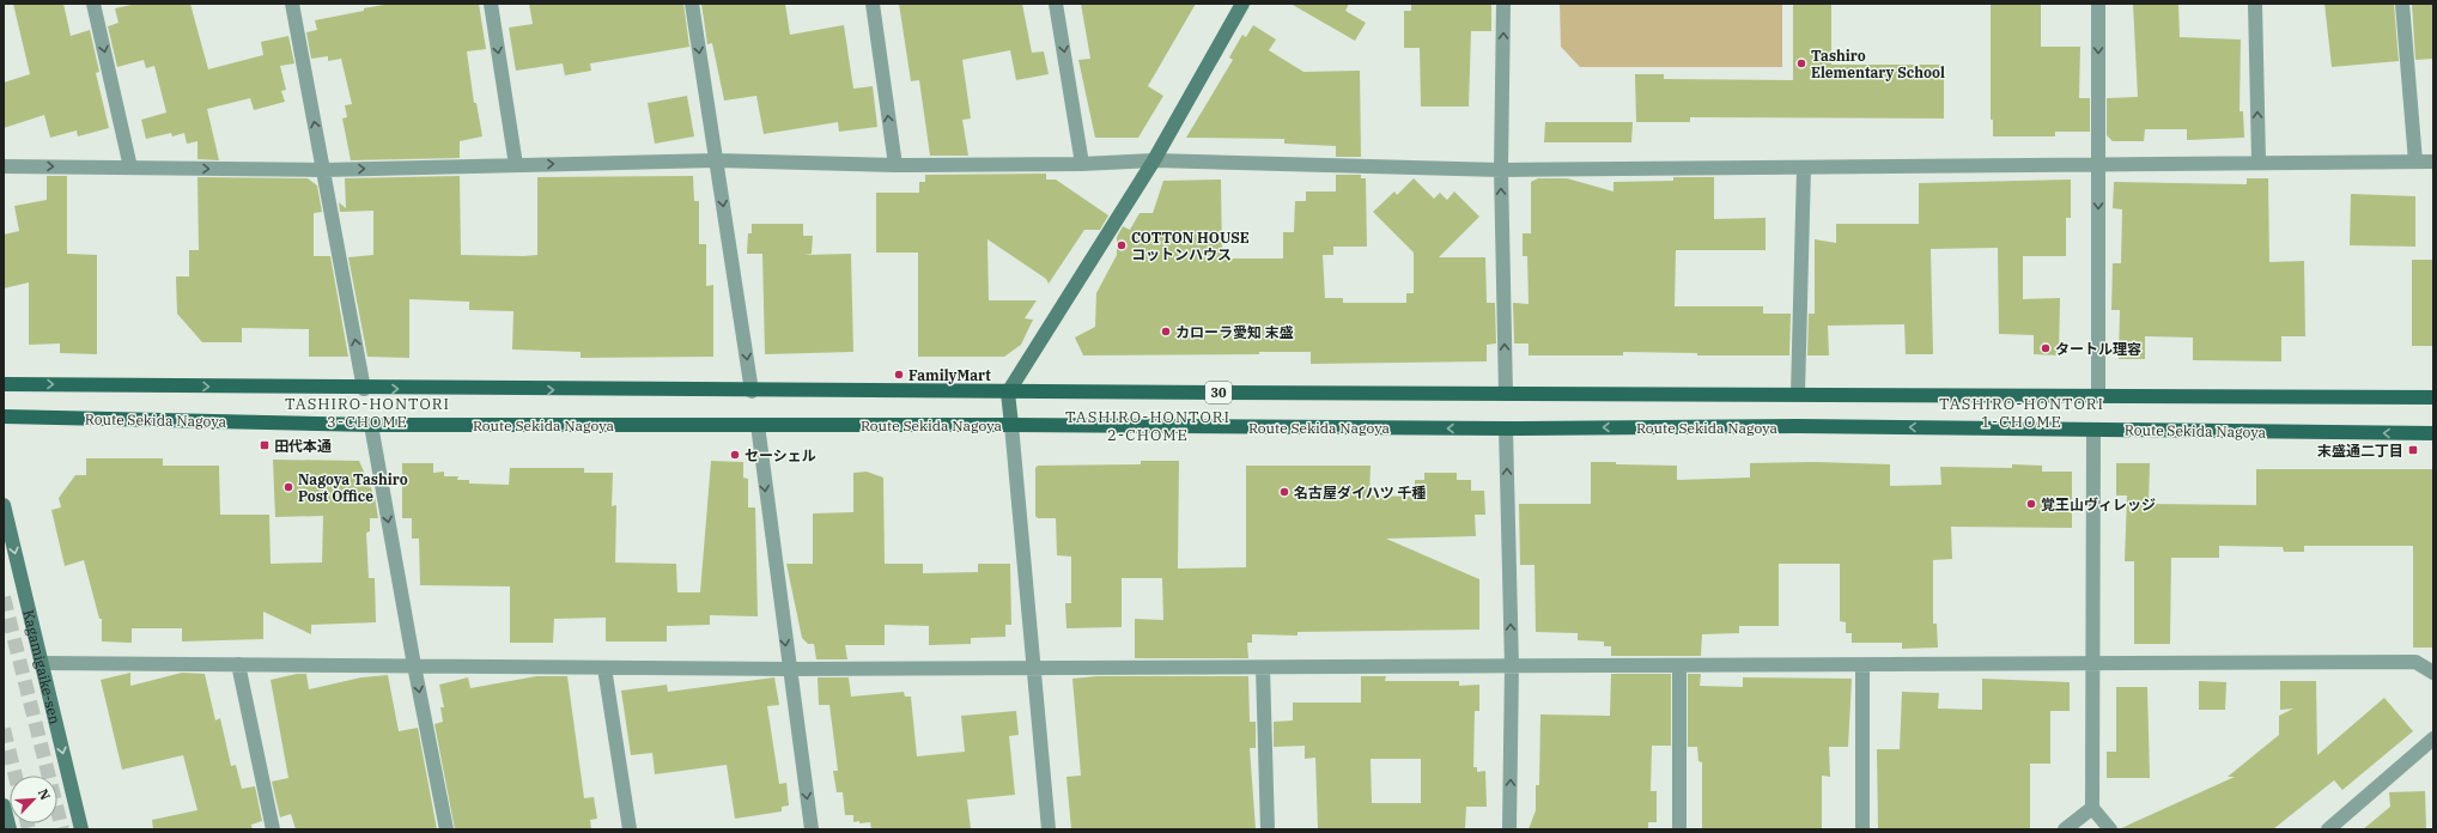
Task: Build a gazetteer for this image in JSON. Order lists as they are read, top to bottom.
{
  "streets": {
    "main road": ["30", "Route Sekida Nagoya"],
    "street": ["Kagamigaike-sen"]
  },
  "one_way": ["Kagamigaike-sen"],
  "districts": ["TASHIRO-HONTORI 3-CHOME", "TASHIRO-HONTORI 1-CHOME", "TASHIRO-HONTORI 2-CHOME"],
  "places": {
    "other": [
      "Tashiro Elementary School",
      "COTTON HOUSE コットンハウス",
      "カローラ愛知 末盛",
      "タートル理容",
      "FamilyMart",
      "セーシェル",
      "Nagoya Tashiro Post Office",
      "名古屋ダイハツ 千種",
      "覚王山ヴィレッジ"
    ],
    "transit": ["田代本通", "末盛通二丁目"]
  },
  "north": "top right"
}
